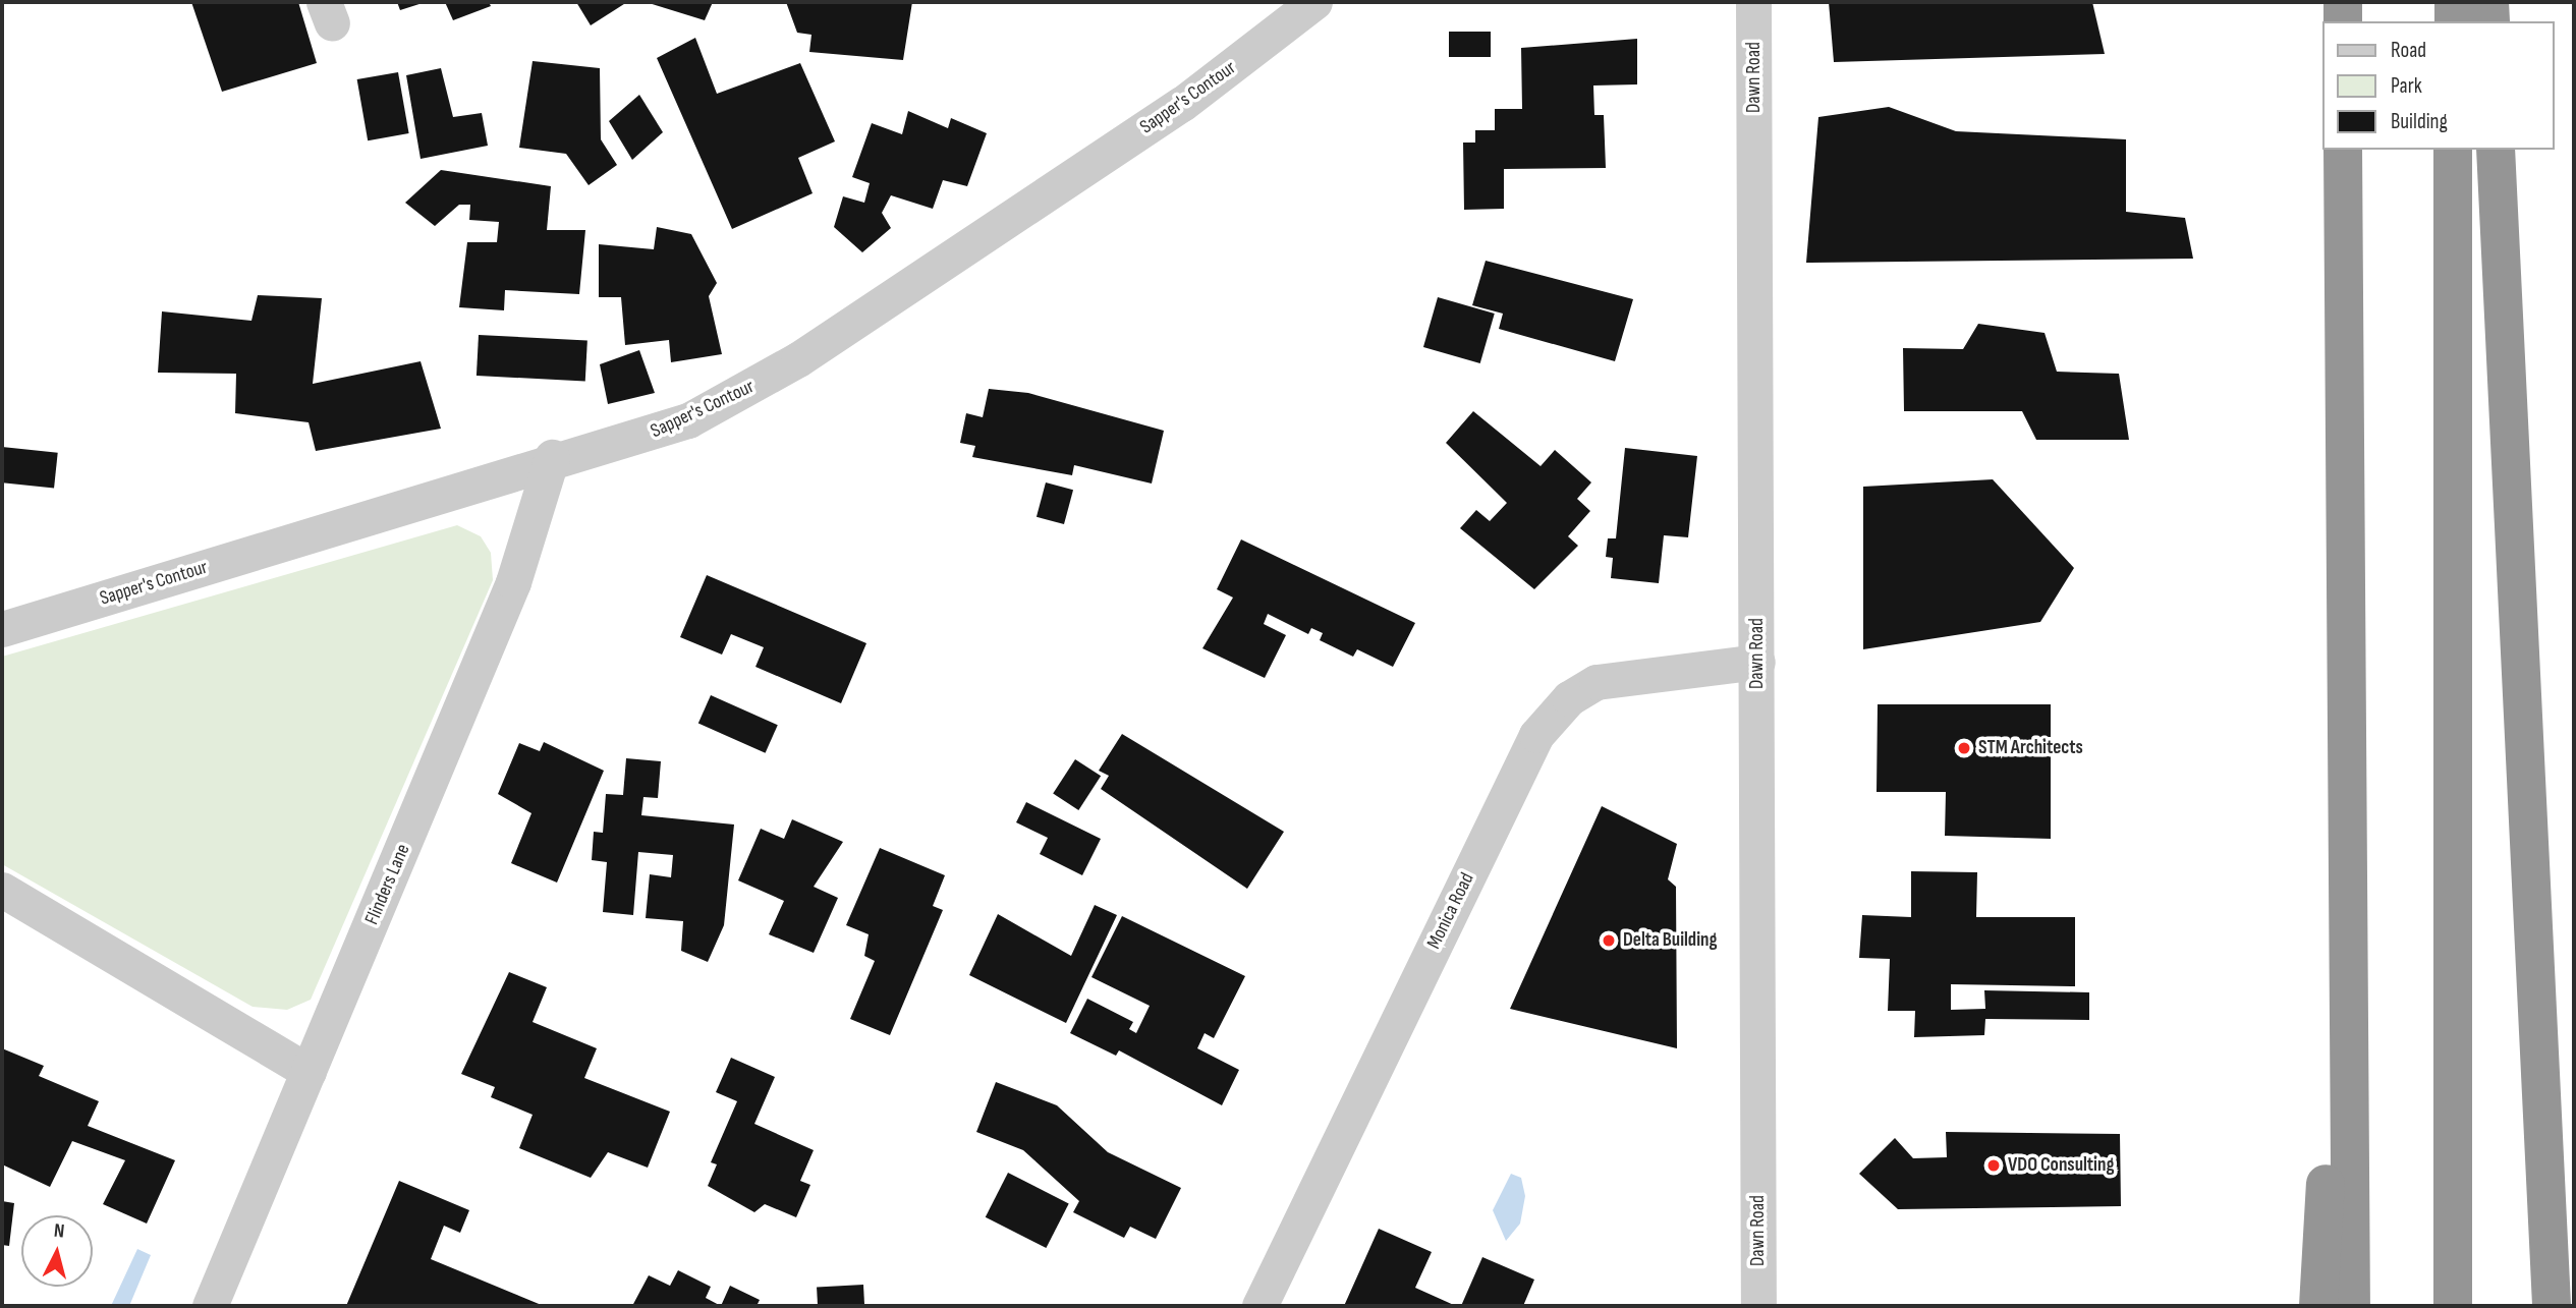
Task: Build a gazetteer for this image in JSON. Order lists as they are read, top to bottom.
{
  "streets": {
    "street": [
      "Dawn Road",
      "Sapper's Contour",
      "Flinders Lane",
      "Monica Road"
    ]
  },
  "crossings": [
    ["Dawn Road", "Monica Road"],
    ["Sapper's Contour", "Flinders Lane"]
  ],
  "places": ["STM Architects", "Delta Building", "VDO Consulting"],
  "legend": ["Road", "Park", "Building"],
  "north": "top"
}
